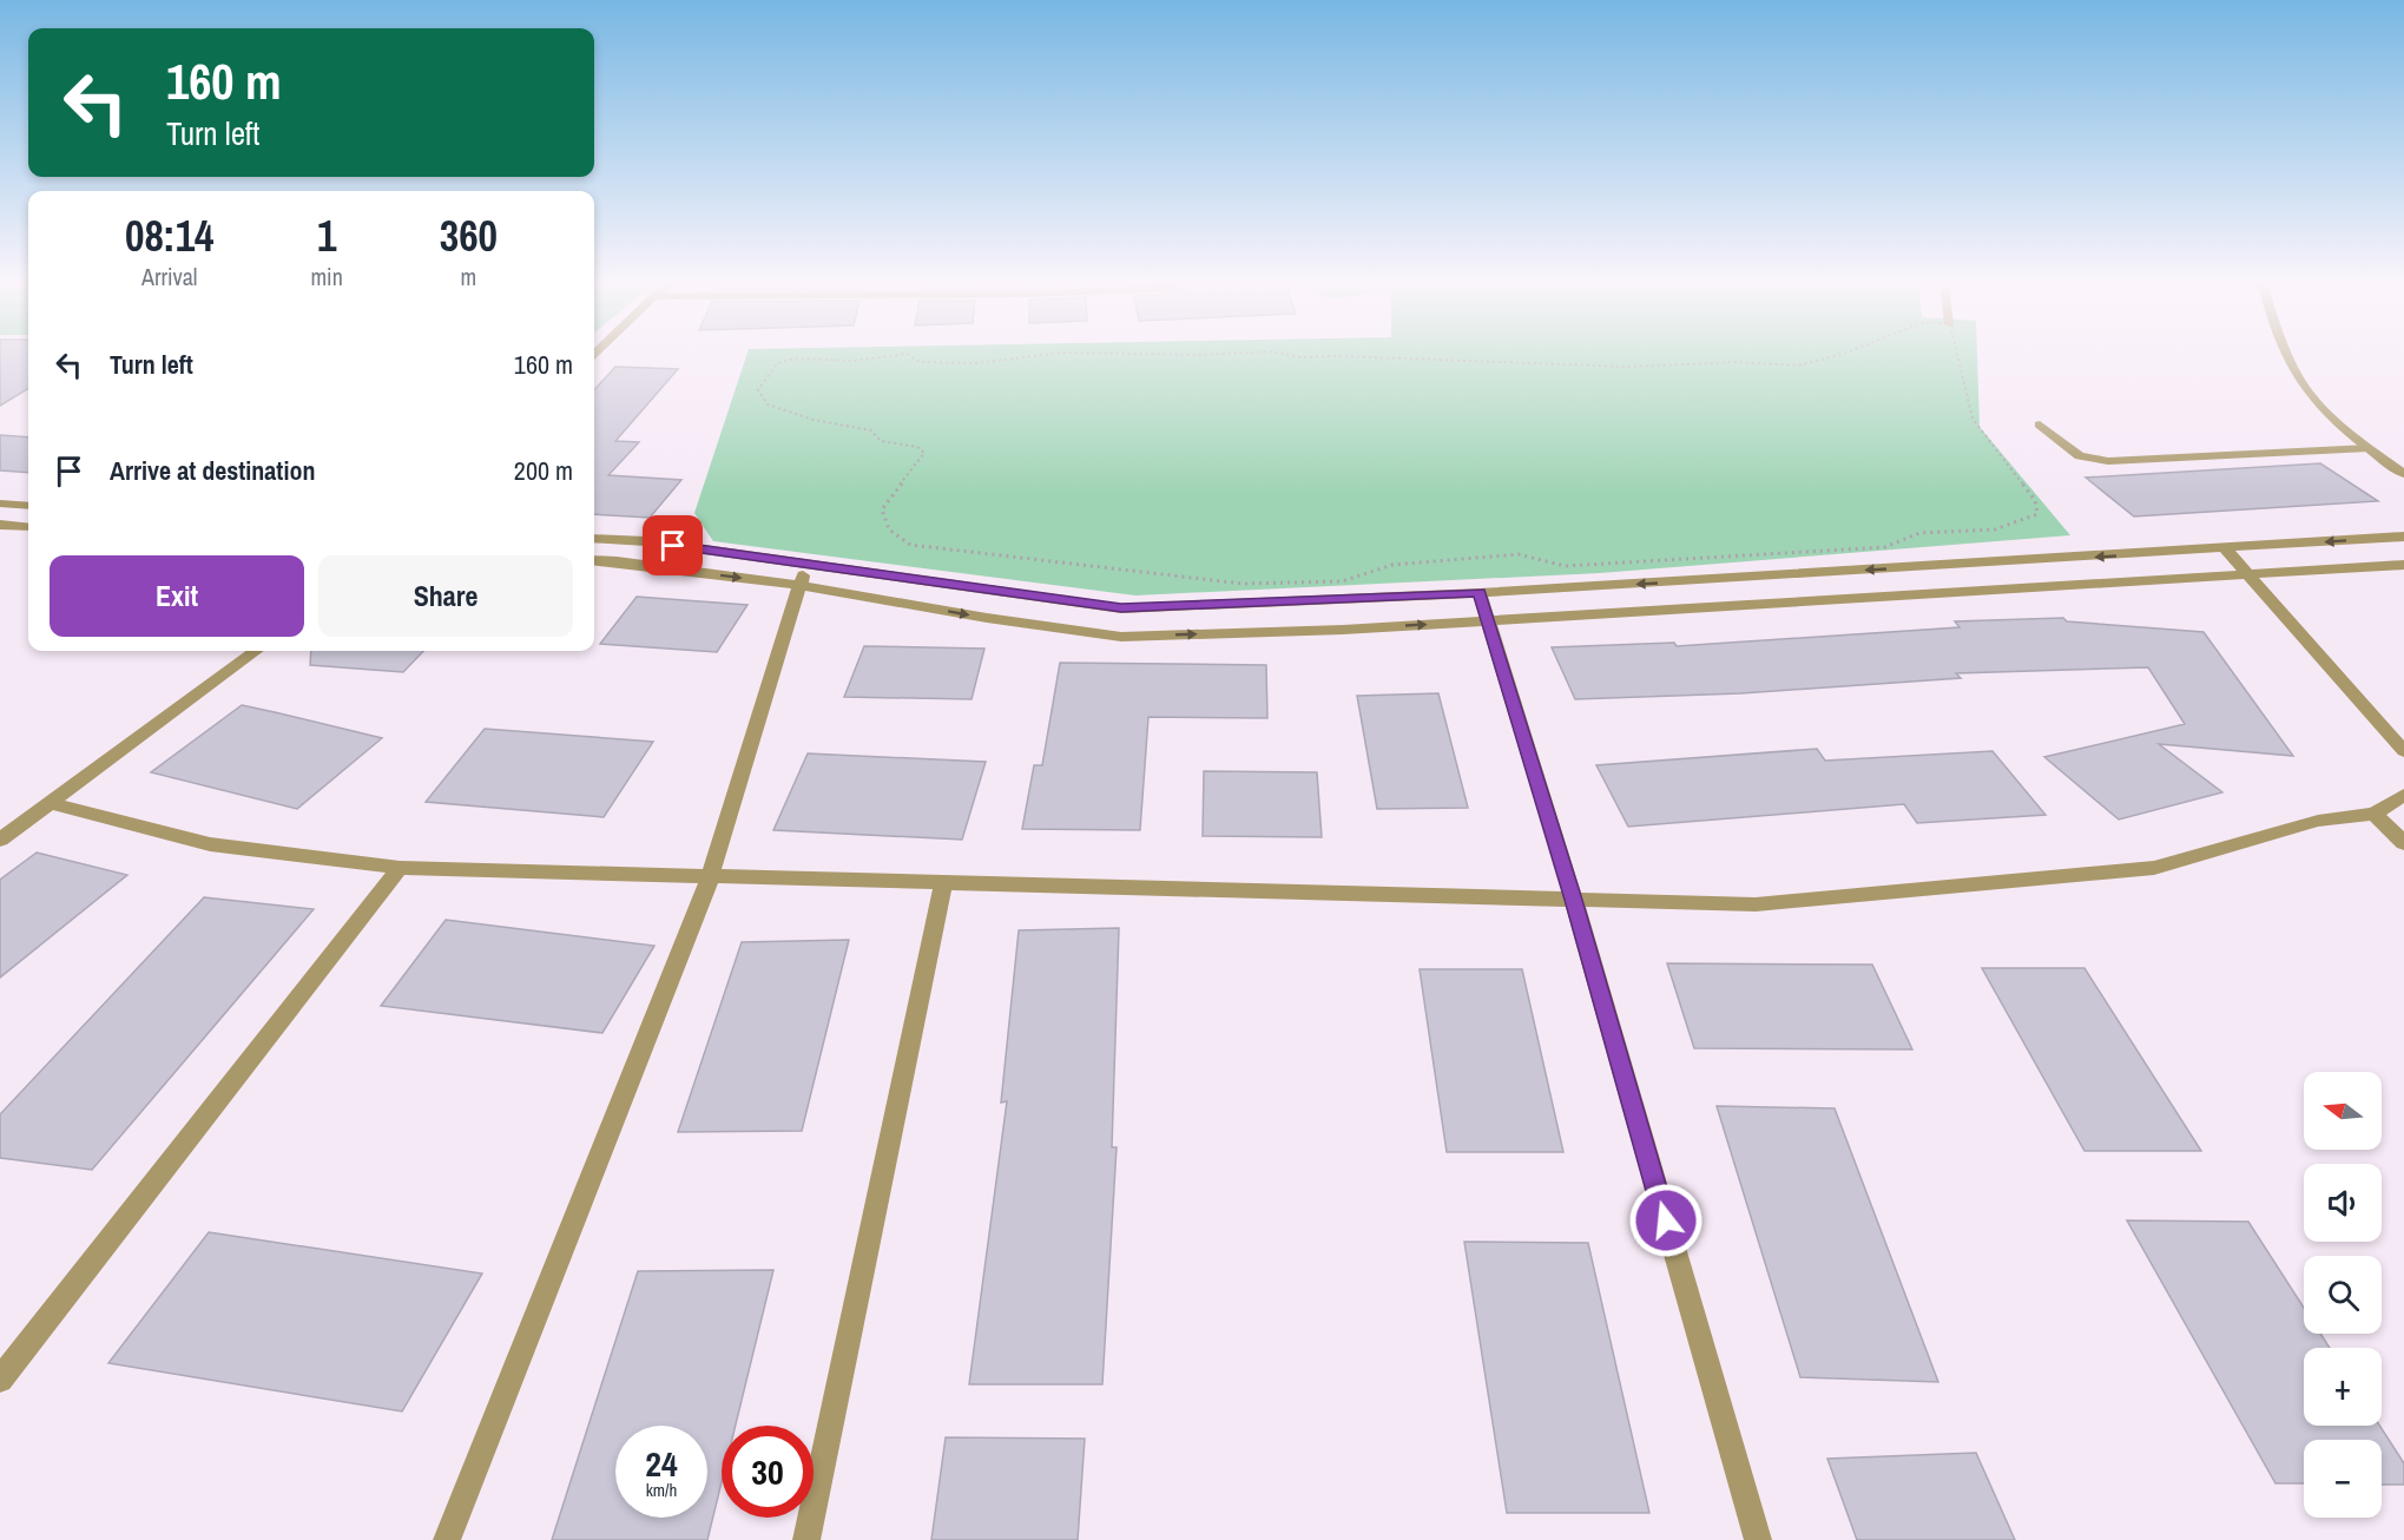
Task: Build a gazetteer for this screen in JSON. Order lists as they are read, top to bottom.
{
  "north": "left",
  "page": {
    "turn": ["160 m", "Turn left"],
    "eta": [
      "08:14",
      "Arrival",
      "1",
      "min",
      "360",
      "m"
    ],
    "list": [
      {
        "name": "Turn left",
        "value": "160 m"
      },
      {
        "name": "Arrive at destination",
        "value": "200 m"
      }
    ],
    "buttons": ["Exit", "Share"],
    "map_buttons": ["+", "−"],
    "speed": "24 km/h",
    "limit": "30"
  }
}
